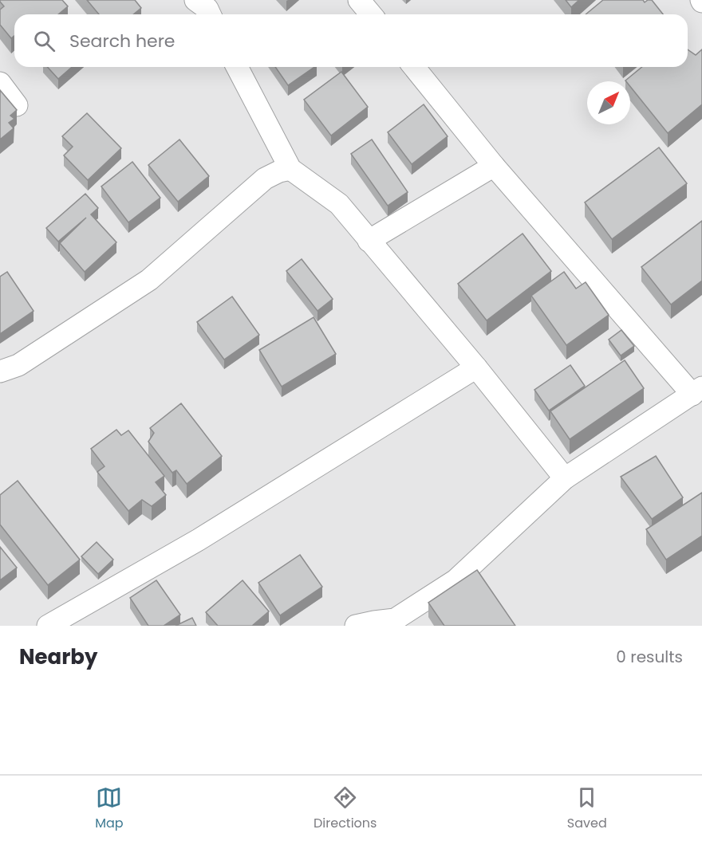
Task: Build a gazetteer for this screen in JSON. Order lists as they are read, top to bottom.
{
  "north": "top right",
  "page": {
    "search": "Search here",
    "heading": ["Nearby", "0 results"],
    "nav": ["Map", "Directions", "Saved"]
  }
}
